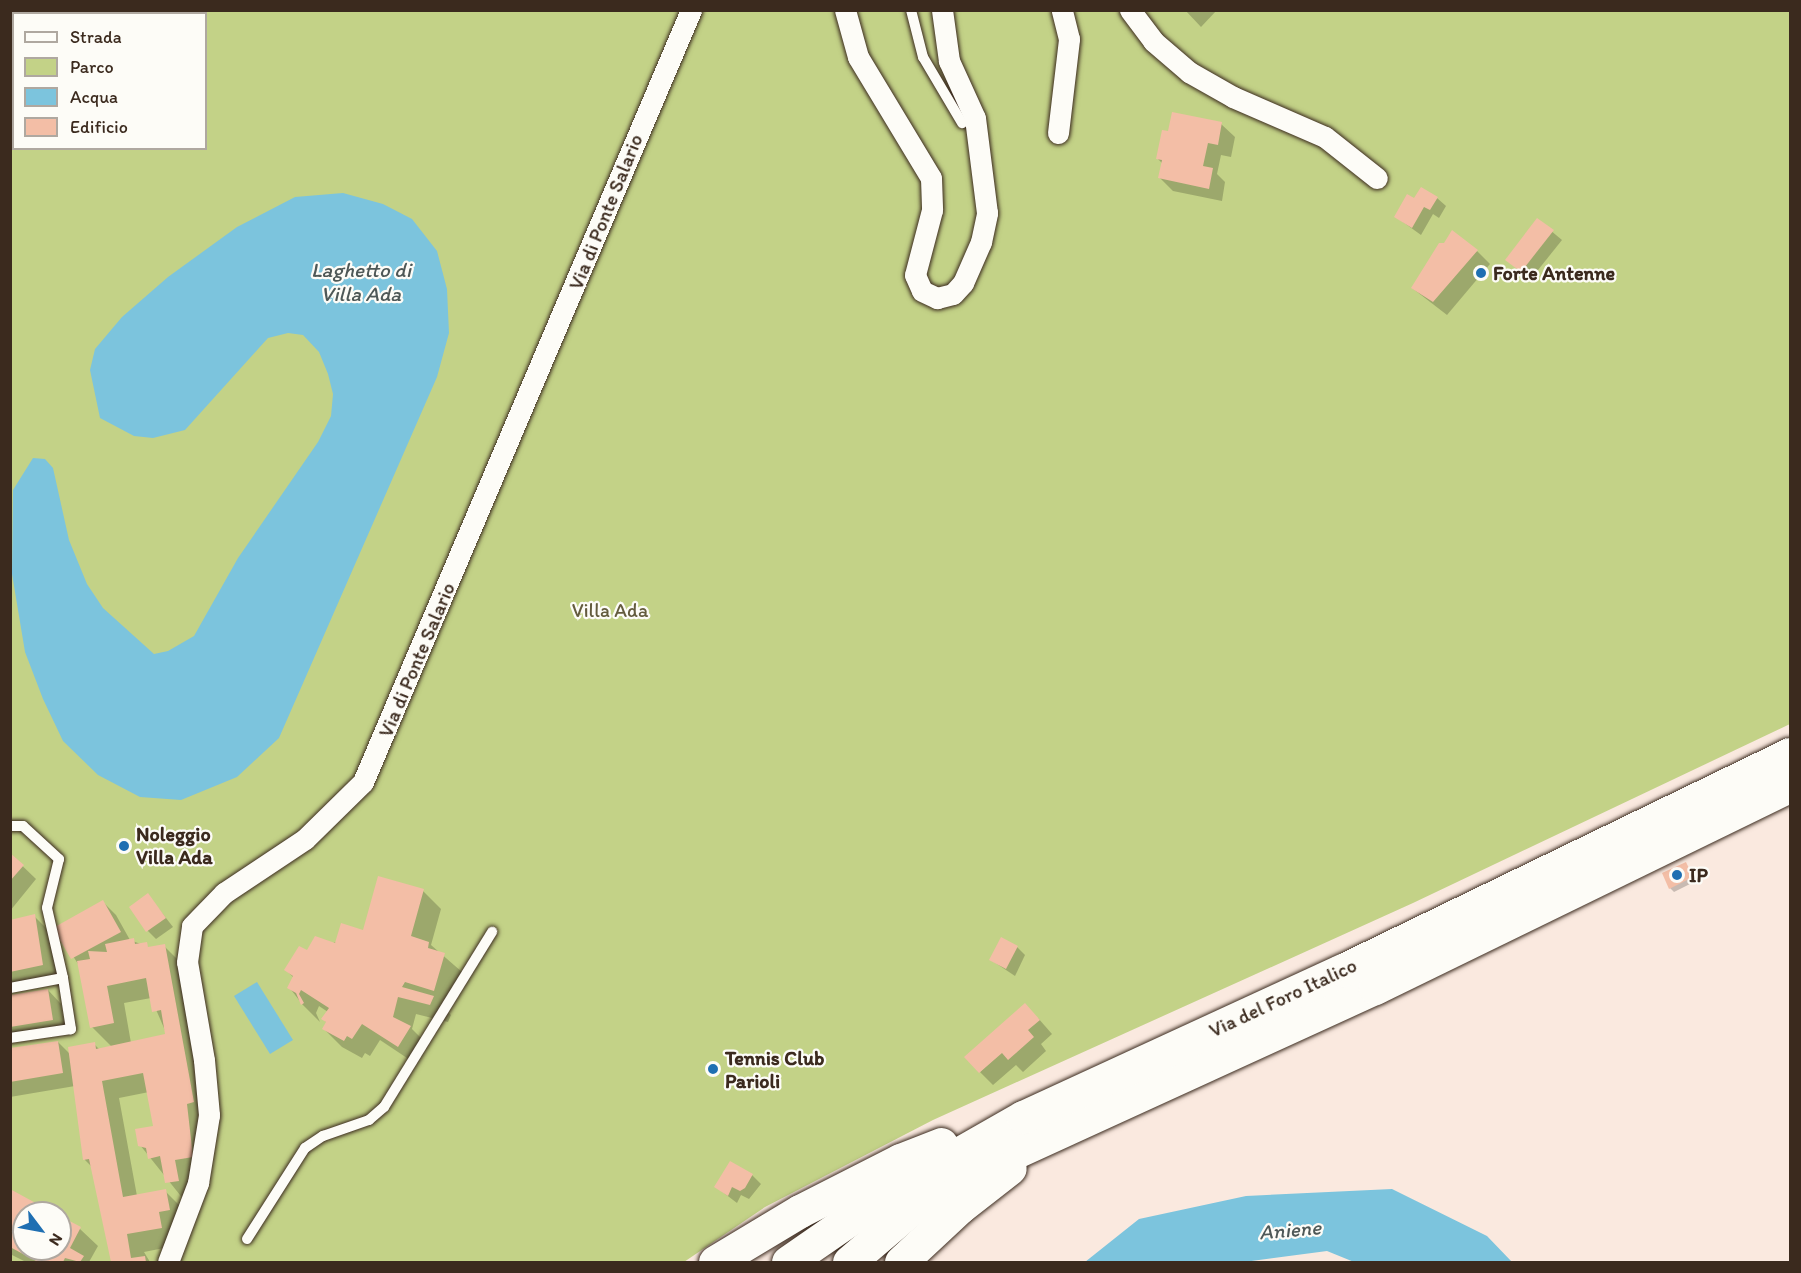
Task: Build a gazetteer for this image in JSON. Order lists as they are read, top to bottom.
{
  "streets": {
    "highway": ["Via del Foro Italico"],
    "street": ["Via di Ponte Salario"]
  },
  "water": ["Laghetto di Villa Ada", "Aniene"],
  "parks": ["Villa Ada"],
  "places": [
    "Forte Antenne",
    "Noleggio Villa Ada",
    "IP",
    "Tennis Club Parioli"
  ],
  "legend": [
    "Strada",
    "Parco",
    "Acqua",
    "Edificio"
  ],
  "north": "bottom right"
}
